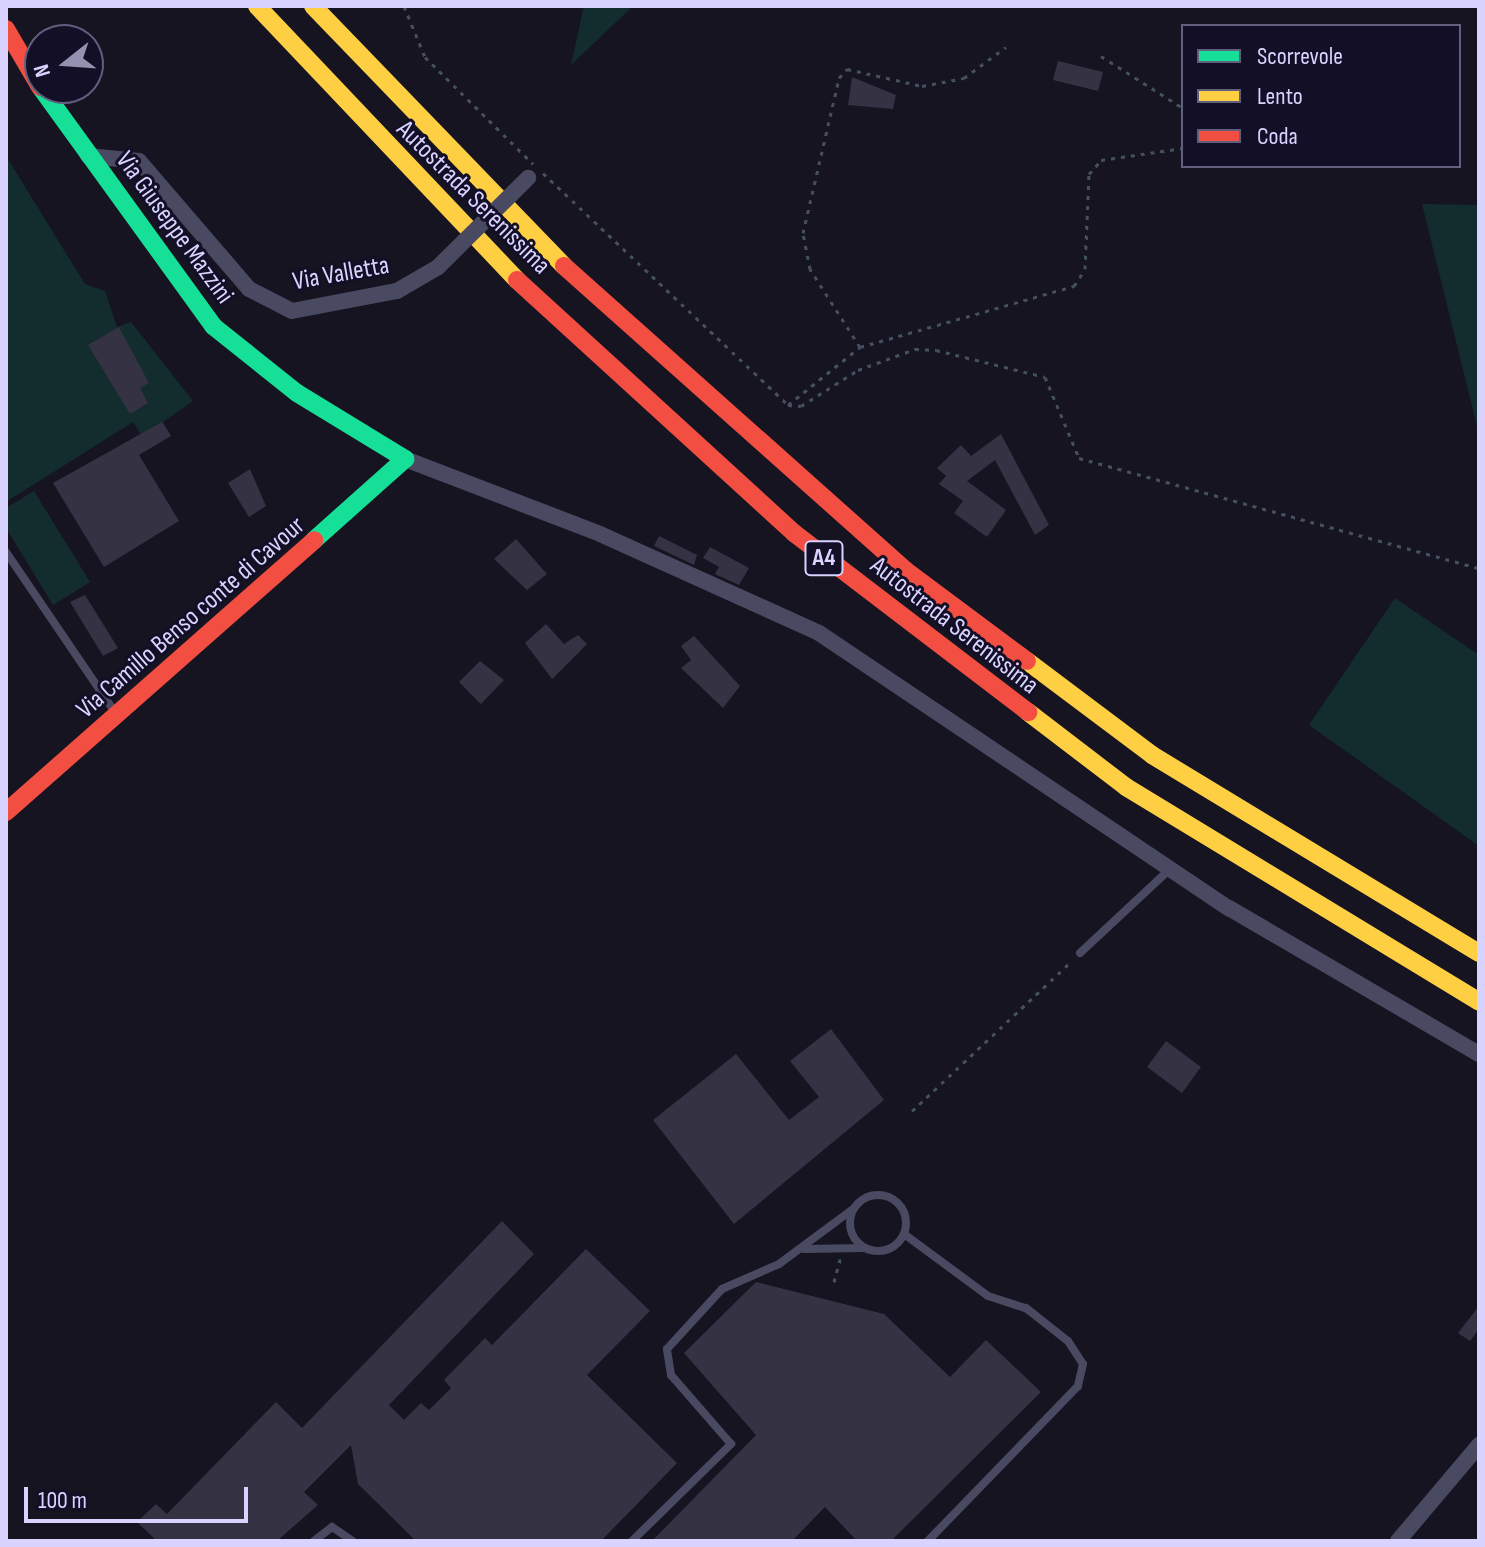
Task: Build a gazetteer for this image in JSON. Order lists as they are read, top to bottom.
{
  "streets": {
    "main road": [
      "Autostrada Serenissima",
      "Via Giuseppe Mazzini",
      "A4",
      "Via Camillo Benso conte di Cavour"
    ],
    "street": ["Via Valletta"]
  },
  "crossings": [
    ["Via Giuseppe Mazzini", "Via Valletta"],
    ["Via Giuseppe Mazzini", "Via Camillo Benso conte di Cavour"]
  ],
  "legend": ["Scorrevole", "Lento", "Coda"],
  "scale_bar": "100 m",
  "north": "left"
}
